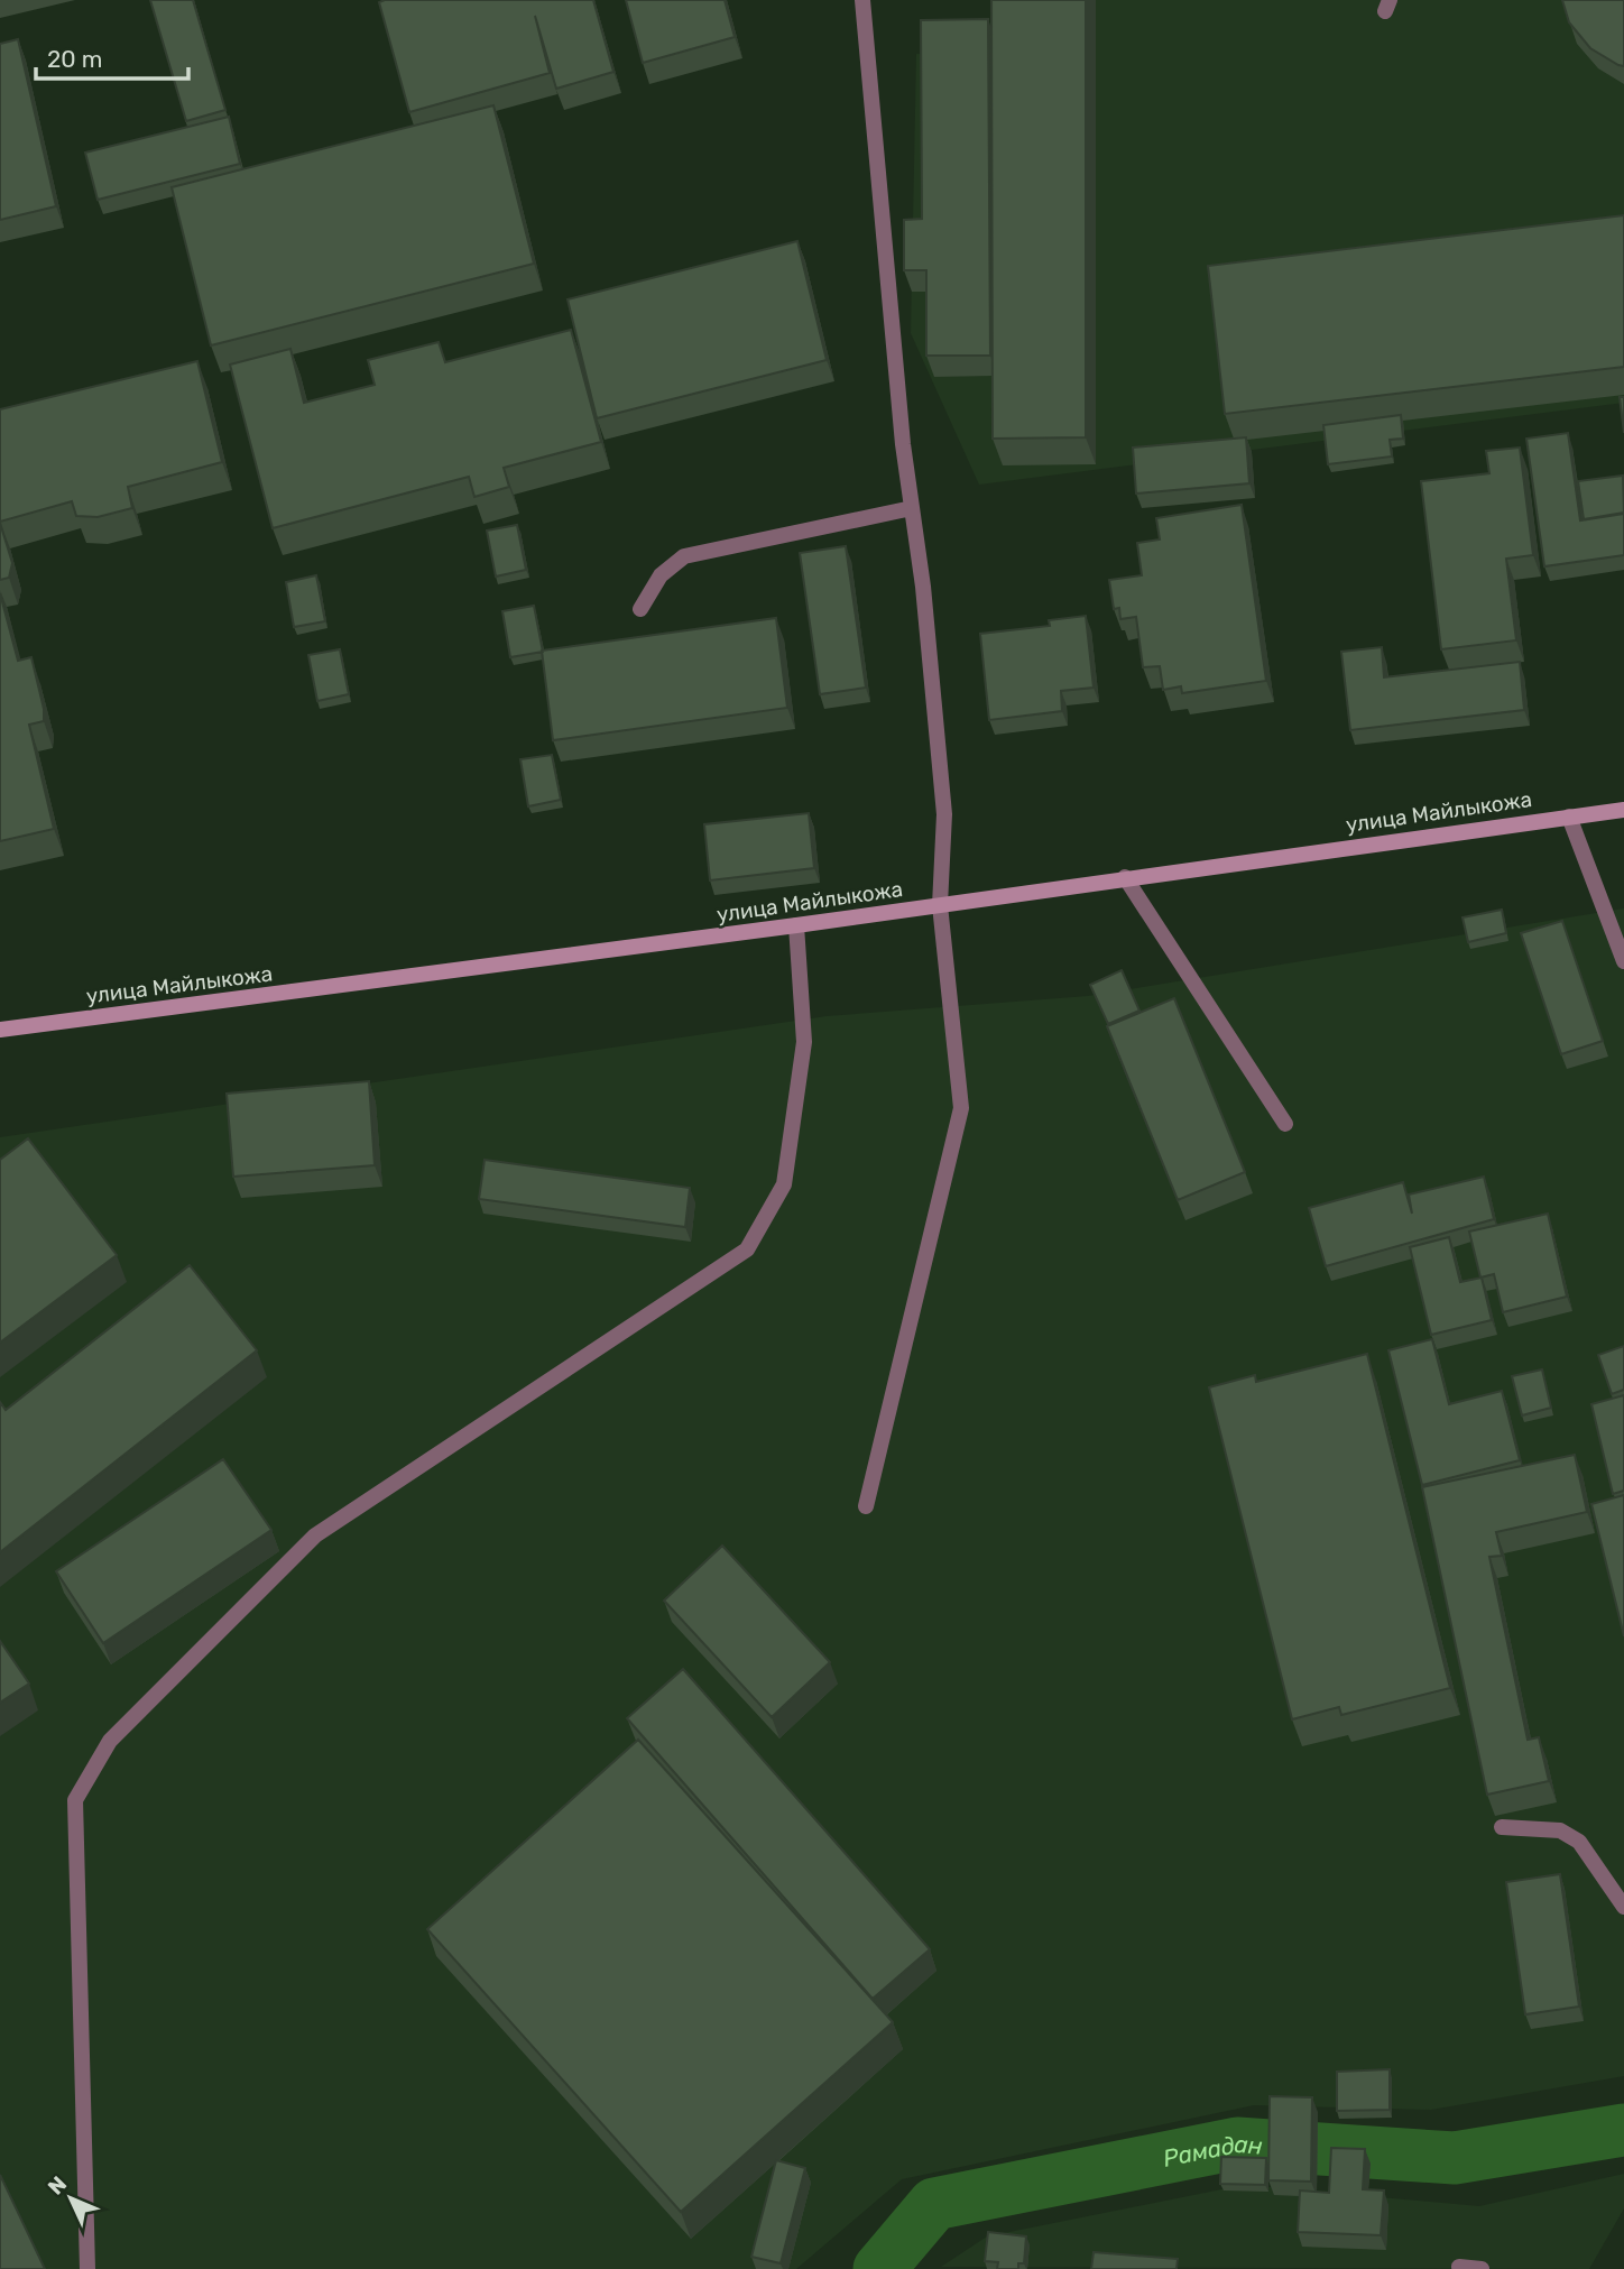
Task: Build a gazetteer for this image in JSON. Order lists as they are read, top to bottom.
{
  "streets": {
    "street": ["улица Майлыкожа"]
  },
  "water": ["Рамадан"],
  "scale_bar": "20 m",
  "north": "top left"
}
